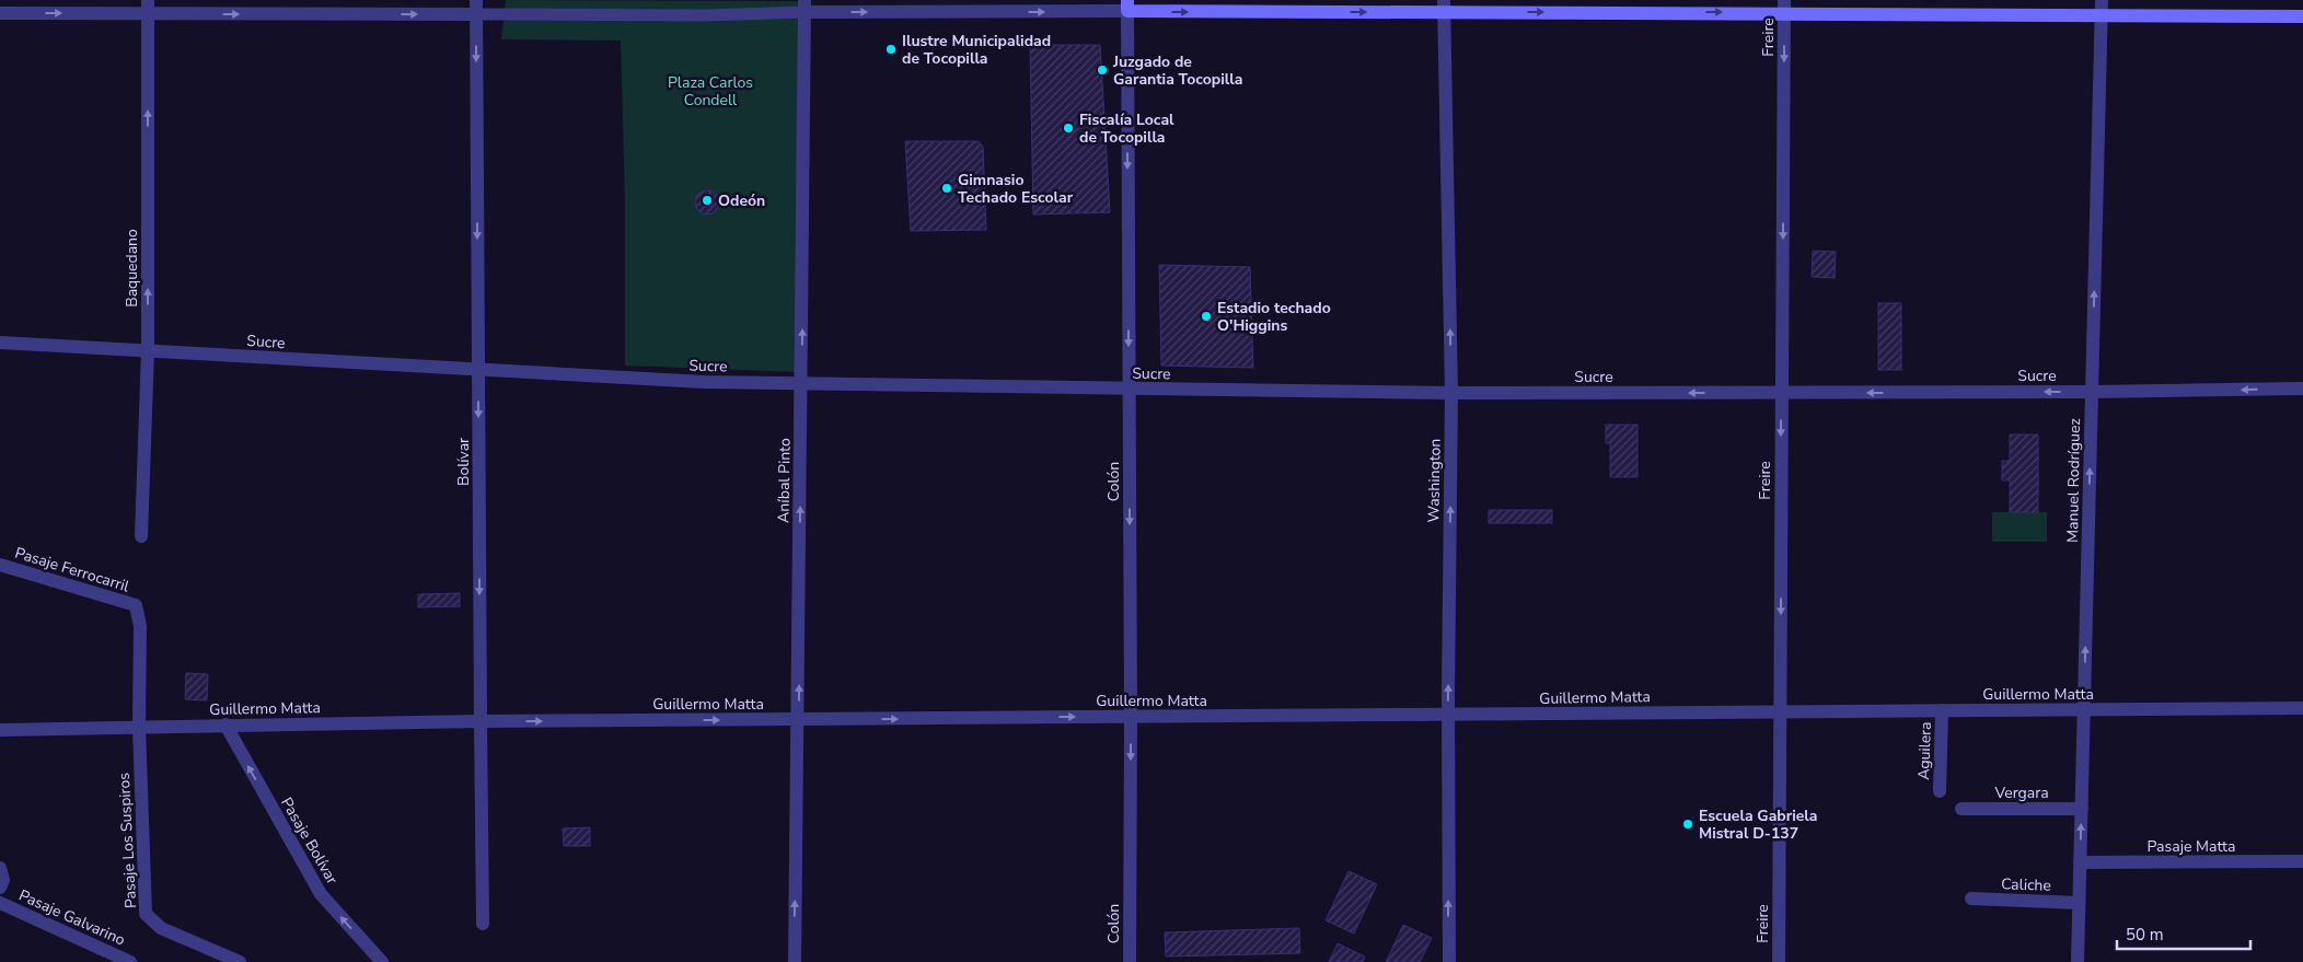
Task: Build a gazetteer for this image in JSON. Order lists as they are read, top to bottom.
{
  "streets": {
    "street": [
      "Freire",
      "Baquedano",
      "Sucre",
      "Bolívar",
      "Aníbal Pinto",
      "Washington",
      "Manuel Rodríguez",
      "Colón",
      "Pasaje Ferrocarril",
      "Guillermo Matta",
      "Aguilera",
      "Vergara",
      "Pasaje Los Suspiros",
      "Pasaje Bolívar",
      "Pasaje Matta",
      "Caliche",
      "Pasaje Galvarino"
    ]
  },
  "crossings": [
    ["Freire", "Sucre"],
    ["Freire", "Guillermo Matta"],
    ["Baquedano", "Sucre"],
    ["Sucre", "Bolívar"],
    ["Sucre", "Aníbal Pinto"],
    ["Sucre", "Washington"],
    ["Sucre", "Manuel Rodríguez"],
    ["Sucre", "Colón"],
    ["Bolívar", "Guillermo Matta"],
    ["Aníbal Pinto", "Guillermo Matta"],
    ["Washington", "Guillermo Matta"],
    ["Manuel Rodríguez", "Guillermo Matta"],
    ["Manuel Rodríguez", "Vergara"],
    ["Manuel Rodríguez", "Pasaje Matta"],
    ["Manuel Rodríguez", "Caliche"],
    ["Colón", "Guillermo Matta"],
    ["Pasaje Ferrocarril", "Guillermo Matta"],
    ["Pasaje Ferrocarril", "Pasaje Los Suspiros"],
    ["Guillermo Matta", "Aguilera"],
    ["Guillermo Matta", "Pasaje Los Suspiros"],
    ["Guillermo Matta", "Pasaje Bolívar"]
  ],
  "one_way": [
    "Freire",
    "Baquedano",
    "Sucre",
    "Bolívar",
    "Aníbal Pinto",
    "Washington",
    "Manuel Rodríguez",
    "Colón",
    "Pasaje Bolívar"
  ],
  "parks": ["Plaza Carlos Condell"],
  "places": [
    "Ilustre Municipalidad de Tocopilla",
    "Juzgado de Garantia Tocopilla",
    "Fiscalía Local de Tocopilla",
    "Gimnasio Techado Escolar",
    "Odeón",
    "Estadio techado O'Higgins",
    "Escuela Gabriela Mistral D-137"
  ],
  "scale_bar": "50 m"
}
